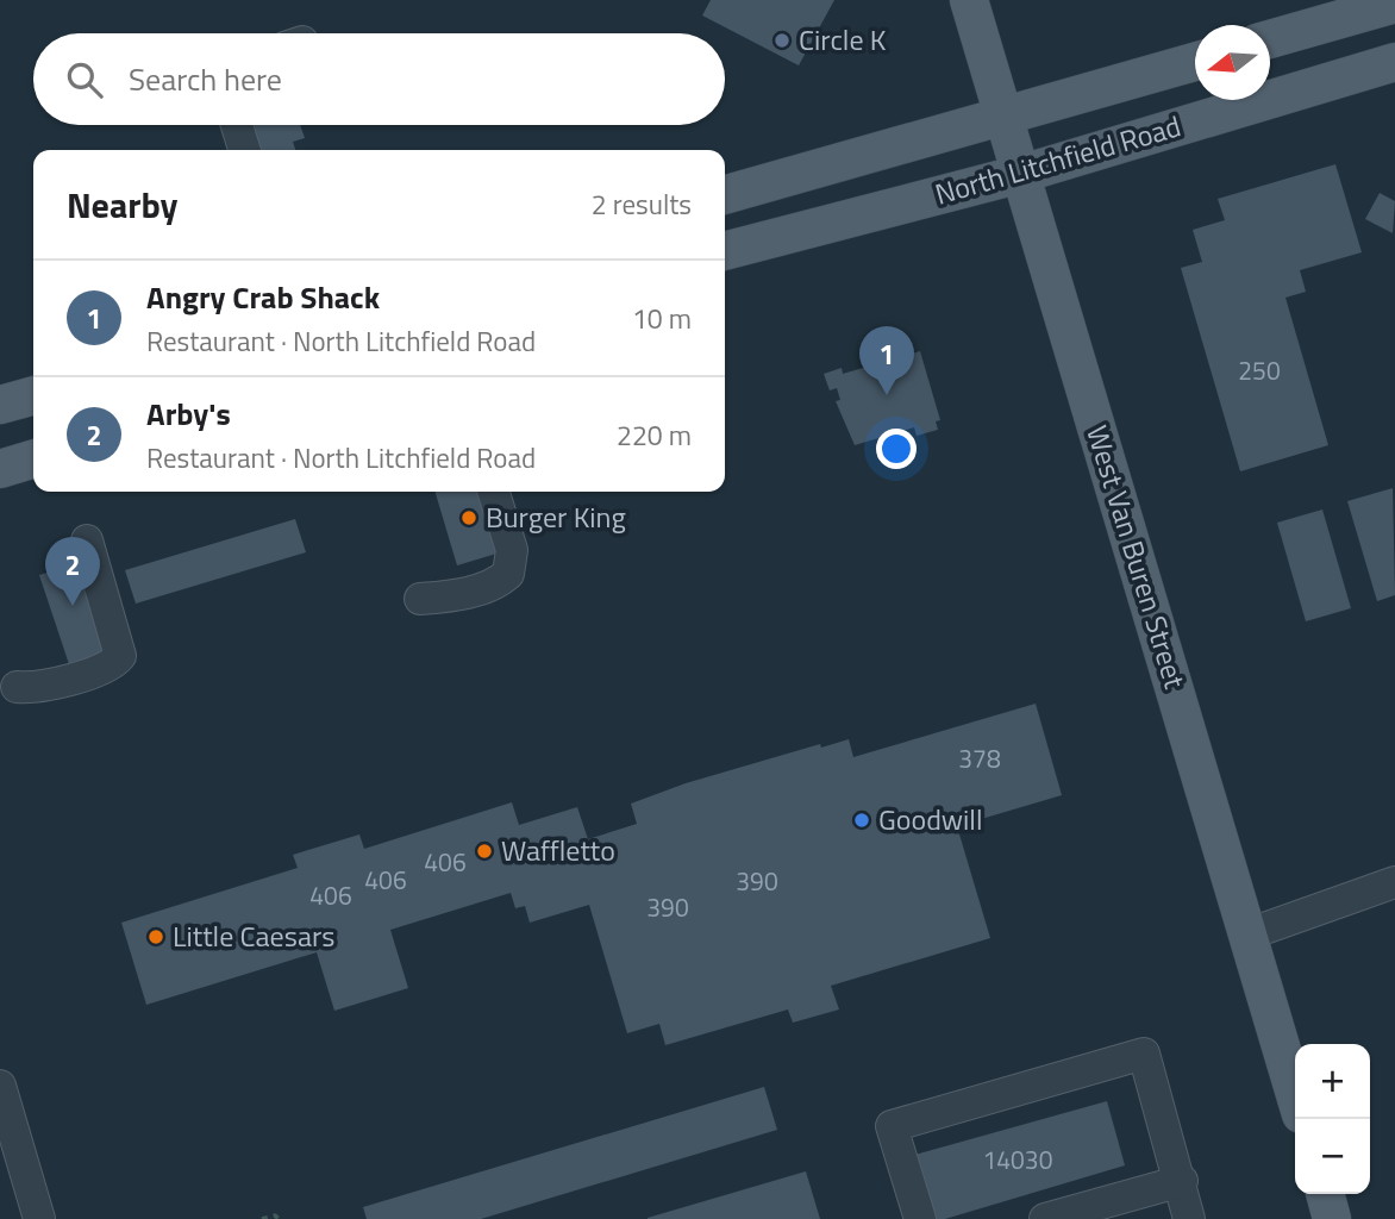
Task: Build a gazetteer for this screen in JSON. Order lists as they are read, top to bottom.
{
  "streets": {
    "main road": ["North Litchfield Road", "West Van Buren Street"]
  },
  "crossings": [
    ["North Litchfield Road", "West Van Buren Street"]
  ],
  "places": [
    "Circle K",
    "Burger King",
    "Goodwill",
    "Waffletto",
    "Little Caesars"
  ],
  "house_numbers": [
    "250",
    "378",
    "406",
    "406",
    "390",
    "406",
    "390",
    "14030"
  ],
  "north": "left",
  "page": {
    "search": "Search here",
    "heading": ["Nearby", "2 results"],
    "list": [
      {
        "mark": "1",
        "name": "Angry Crab Shack",
        "note": "Restaurant · North Litchfield Road",
        "value": "10 m"
      },
      {
        "mark": "2",
        "name": "Arby's",
        "note": "Restaurant · North Litchfield Road",
        "value": "220 m"
      }
    ],
    "pins": ["1", "2"],
    "map_buttons": ["+", "−"]
  }
}
